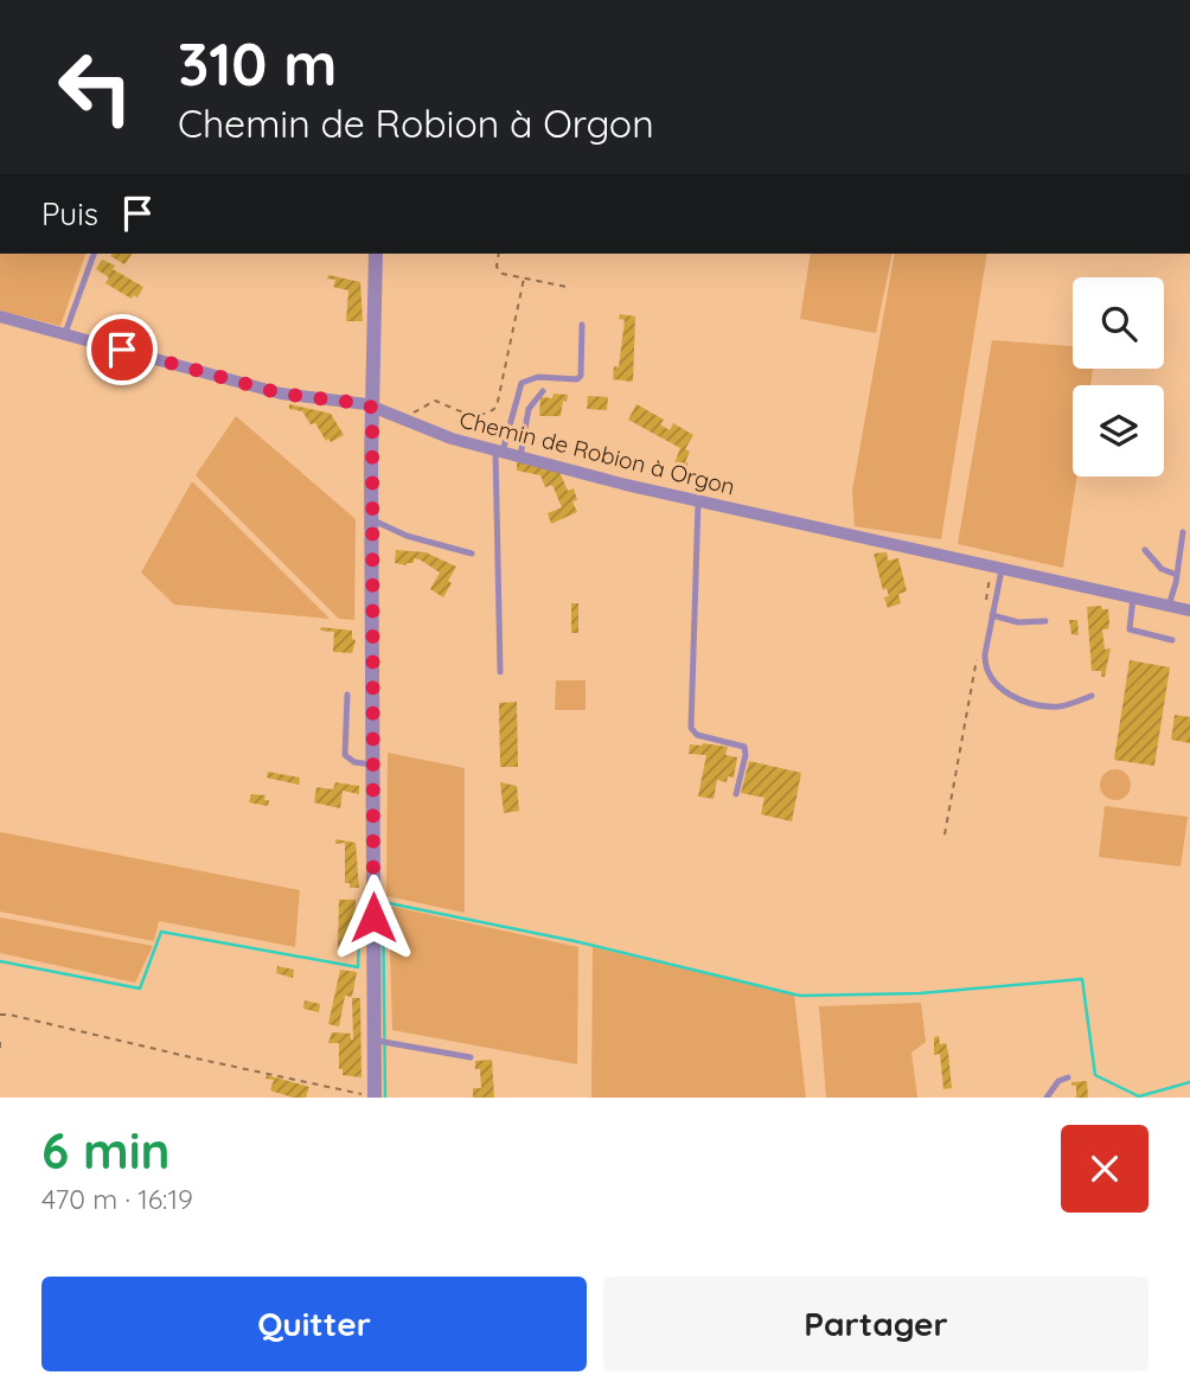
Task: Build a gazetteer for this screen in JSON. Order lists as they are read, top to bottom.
{
  "streets": {
    "street": ["Chemin de Robion à Orgon"]
  },
  "page": {
    "turn": ["310 m", "Chemin de Robion à Orgon"],
    "then": "Puis",
    "heading": ["6 min", "470 m · 16:19"],
    "buttons": ["Quitter", "Partager"]
  }
}
